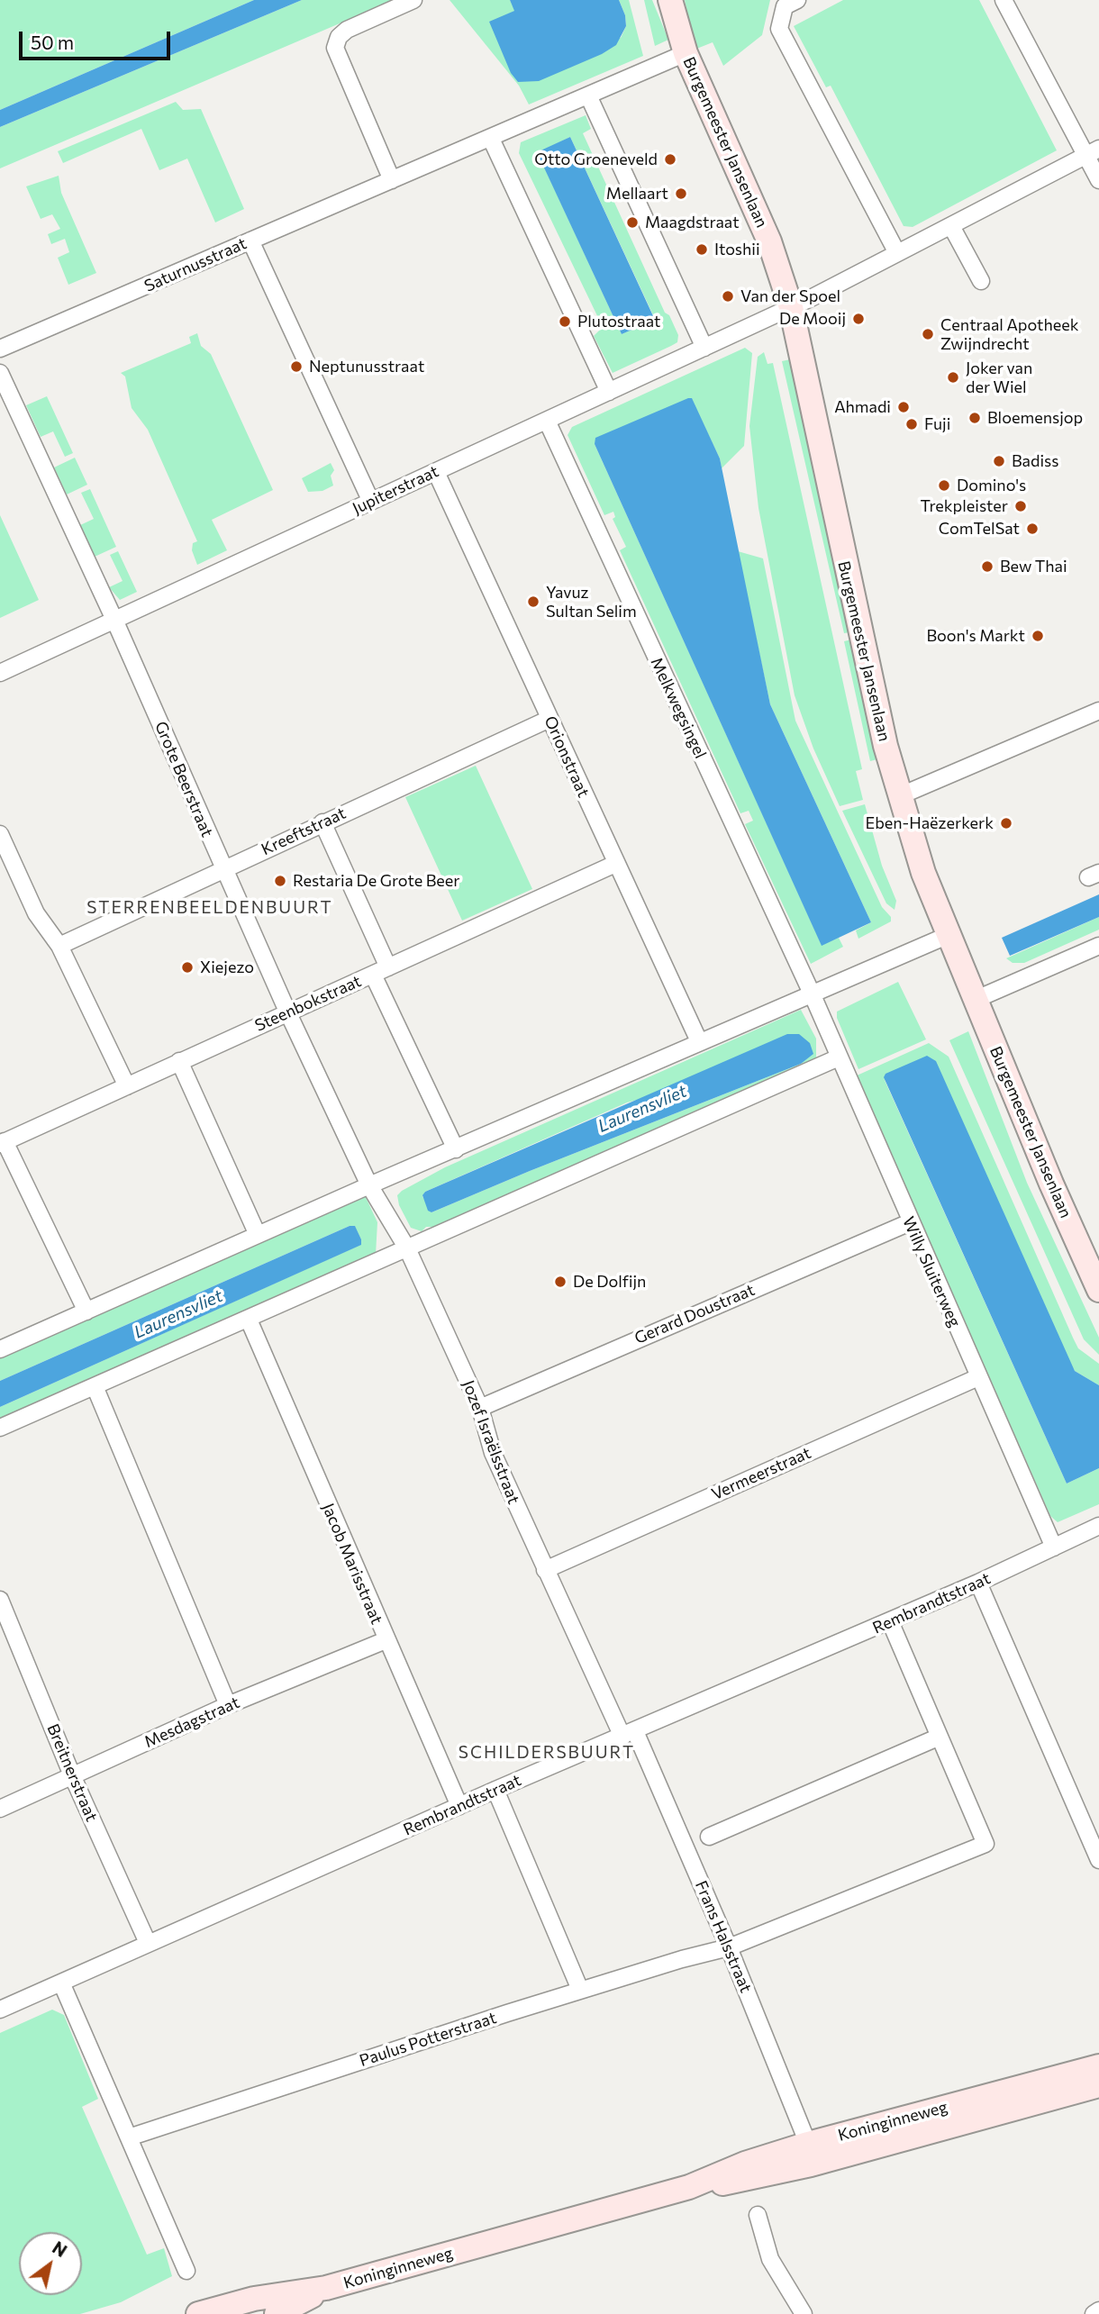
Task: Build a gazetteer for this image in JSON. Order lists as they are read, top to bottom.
{
  "streets": {
    "main road": ["Burgemeester Jansenlaan", "Koninginneweg"],
    "street": [
      "Saturnusstraat",
      "Jupiterstraat",
      "Melkwegsingel",
      "Orionstraat",
      "Grote Beerstraat",
      "Kreeftstraat",
      "Steenbokstraat",
      "Willy Sluiterweg",
      "Gerard Doustraat",
      "Jozef Israëlsstraat",
      "Vermeerstraat",
      "Jacob Marisstraat",
      "Rembrandtstraat",
      "Mesdagstraat",
      "Breitnerstraat",
      "Frans Halsstraat",
      "Paulus Potterstraat"
    ]
  },
  "crossings": [
    ["Burgemeester Jansenlaan", "Saturnusstraat"],
    ["Burgemeester Jansenlaan", "Jupiterstraat"],
    ["Jupiterstraat", "Melkwegsingel"],
    ["Jupiterstraat", "Orionstraat"],
    ["Jupiterstraat", "Grote Beerstraat"],
    ["Melkwegsingel", "Willy Sluiterweg"],
    ["Orionstraat", "Kreeftstraat"],
    ["Orionstraat", "Steenbokstraat"],
    ["Grote Beerstraat", "Kreeftstraat"],
    ["Grote Beerstraat", "Steenbokstraat"],
    ["Grote Beerstraat", "Jozef Israëlsstraat"],
    ["Willy Sluiterweg", "Gerard Doustraat"],
    ["Willy Sluiterweg", "Vermeerstraat"],
    ["Willy Sluiterweg", "Rembrandtstraat"],
    ["Gerard Doustraat", "Jozef Israëlsstraat"],
    ["Jozef Israëlsstraat", "Vermeerstraat"],
    ["Jozef Israëlsstraat", "Rembrandtstraat"],
    ["Jozef Israëlsstraat", "Frans Halsstraat"],
    ["Jacob Marisstraat", "Rembrandtstraat"],
    ["Jacob Marisstraat", "Mesdagstraat"],
    ["Rembrandtstraat", "Breitnerstraat"],
    ["Rembrandtstraat", "Frans Halsstraat"],
    ["Mesdagstraat", "Breitnerstraat"],
    ["Frans Halsstraat", "Paulus Potterstraat"],
    ["Frans Halsstraat", "Koninginneweg"]
  ],
  "districts": ["STERRENBEELDENBUURT", "SCHILDERSBUURT"],
  "water": ["Laurensvliet"],
  "places": [
    "Otto Groeneveld",
    "Mellaart",
    "Maagdstraat",
    "Itoshii",
    "Van der Spoel",
    "De Mooij",
    "Plutostraat",
    "Centraal Apotheek Zwijndrecht",
    "Neptunusstraat",
    "Joker van der Wiel",
    "Ahmadi",
    "Bloemensjop",
    "Fuji",
    "Badiss",
    "Domino's",
    "Trekpleister",
    "ComTelSat",
    "Bew Thai",
    "Yavuz Sultan Selim",
    "Boon's Markt",
    "Eben-Haëzerkerk",
    "Restaria De Grote Beer",
    "Xiejezo",
    "De Dolfijn"
  ],
  "scale_bar": "50 m",
  "north": "top right"
}
